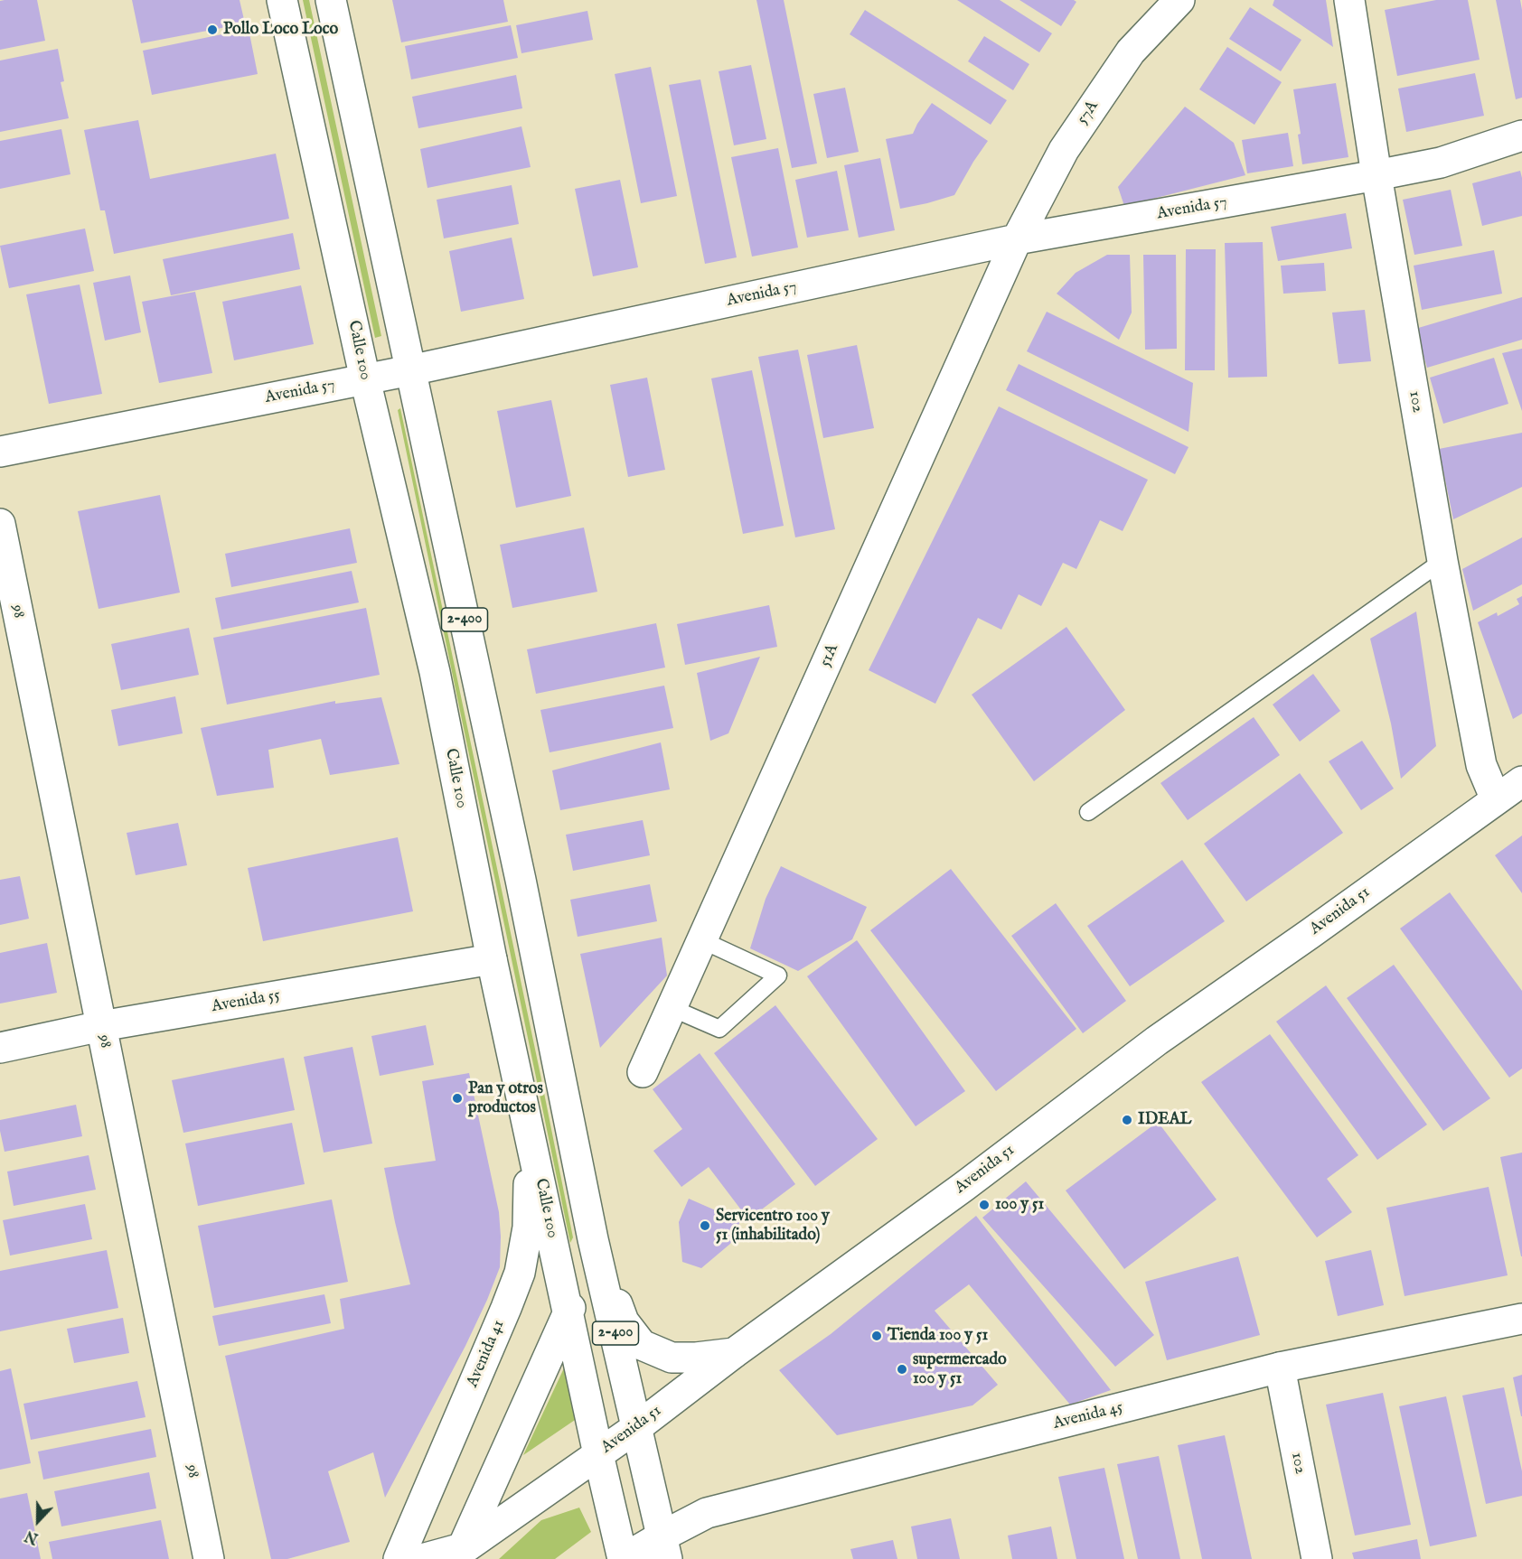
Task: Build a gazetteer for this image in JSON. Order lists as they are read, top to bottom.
{
  "streets": {
    "street": [
      "57A",
      "Avenida 57",
      "Calle 100",
      "102",
      "98",
      "2-400",
      "51A",
      "Avenida 51",
      "Avenida 55",
      "Avenida 41",
      "Avenida 45"
    ]
  },
  "crossings": [
    ["57A", "Avenida 57"],
    ["57A", "51A"],
    ["Avenida 57", "Calle 100"],
    ["Avenida 57", "102"],
    ["Avenida 57", "2-400"],
    ["Avenida 57", "51A"],
    ["Calle 100", "Avenida 51"],
    ["Calle 100", "Avenida 55"],
    ["Calle 100", "Avenida 41"],
    ["Calle 100", "Avenida 45"],
    ["102", "Avenida 51"],
    ["102", "Avenida 45"],
    ["98", "Avenida 55"],
    ["2-400", "Avenida 51"]
  ],
  "places": [
    "Pollo Loco Loco",
    "Pan y otros productos",
    "IDEAL",
    "100 y 51",
    "Servicentro 100 y 51 (inhabilitado)",
    "Tienda 100 y 51",
    "supermercado 100 y 51"
  ],
  "north": "bottom"
}
